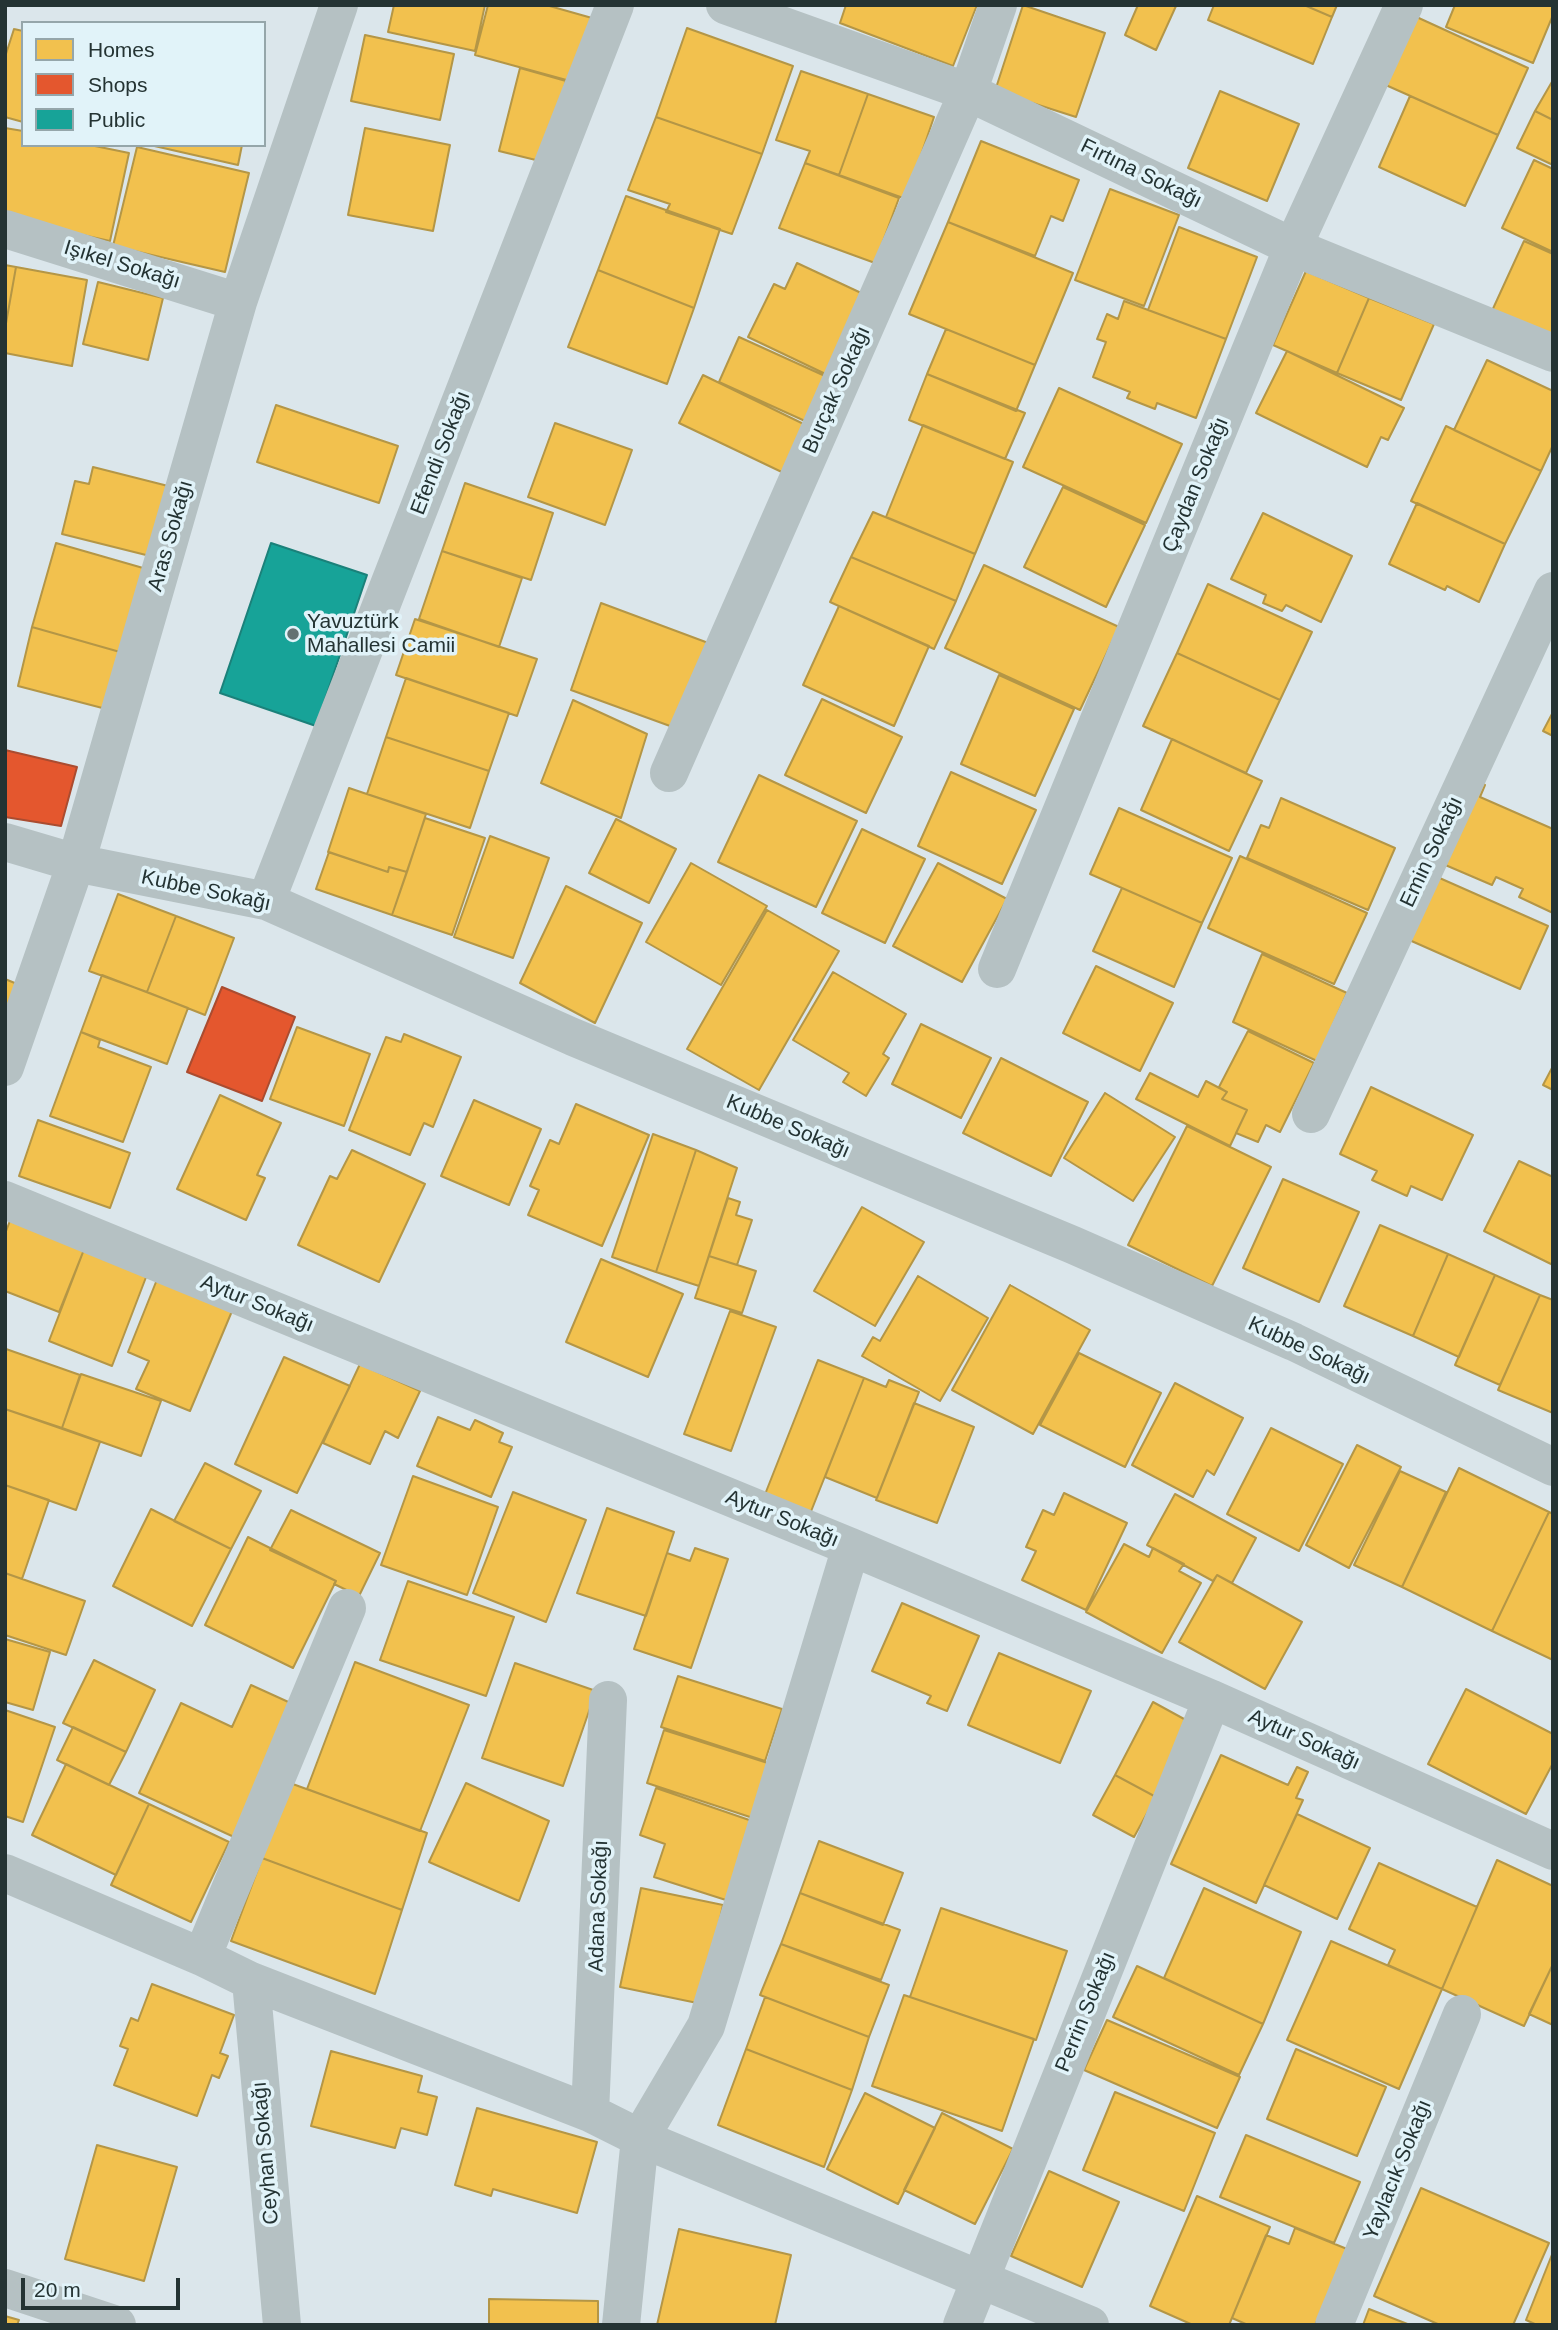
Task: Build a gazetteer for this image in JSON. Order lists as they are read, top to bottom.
{
  "streets": {
    "street": [
      "Fırtına Sokağı",
      "Işıkel Sokağı",
      "Burçak Sokağı",
      "Efendi Sokağı",
      "Çaydan Sokağı",
      "Aras Sokağı",
      "Emin Sokağı",
      "Kubbe Sokağı",
      "Aytur Sokağı",
      "Adana Sokağı",
      "Perrin Sokağı",
      "Ceyhan Sokağı",
      "Yaylacık Sokağı"
    ]
  },
  "crossings": [
    ["Fırtına Sokağı", "Burçak Sokağı"],
    ["Fırtına Sokağı", "Çaydan Sokağı"],
    ["Işıkel Sokağı", "Aras Sokağı"],
    ["Efendi Sokağı", "Kubbe Sokağı"],
    ["Aras Sokağı", "Kubbe Sokağı"],
    ["Aytur Sokağı", "Perrin Sokağı"]
  ],
  "places": ["Yavuztürk Mahallesi Camii"],
  "legend": ["Homes", "Shops", "Public"],
  "scale_bar": "20 m"
}
